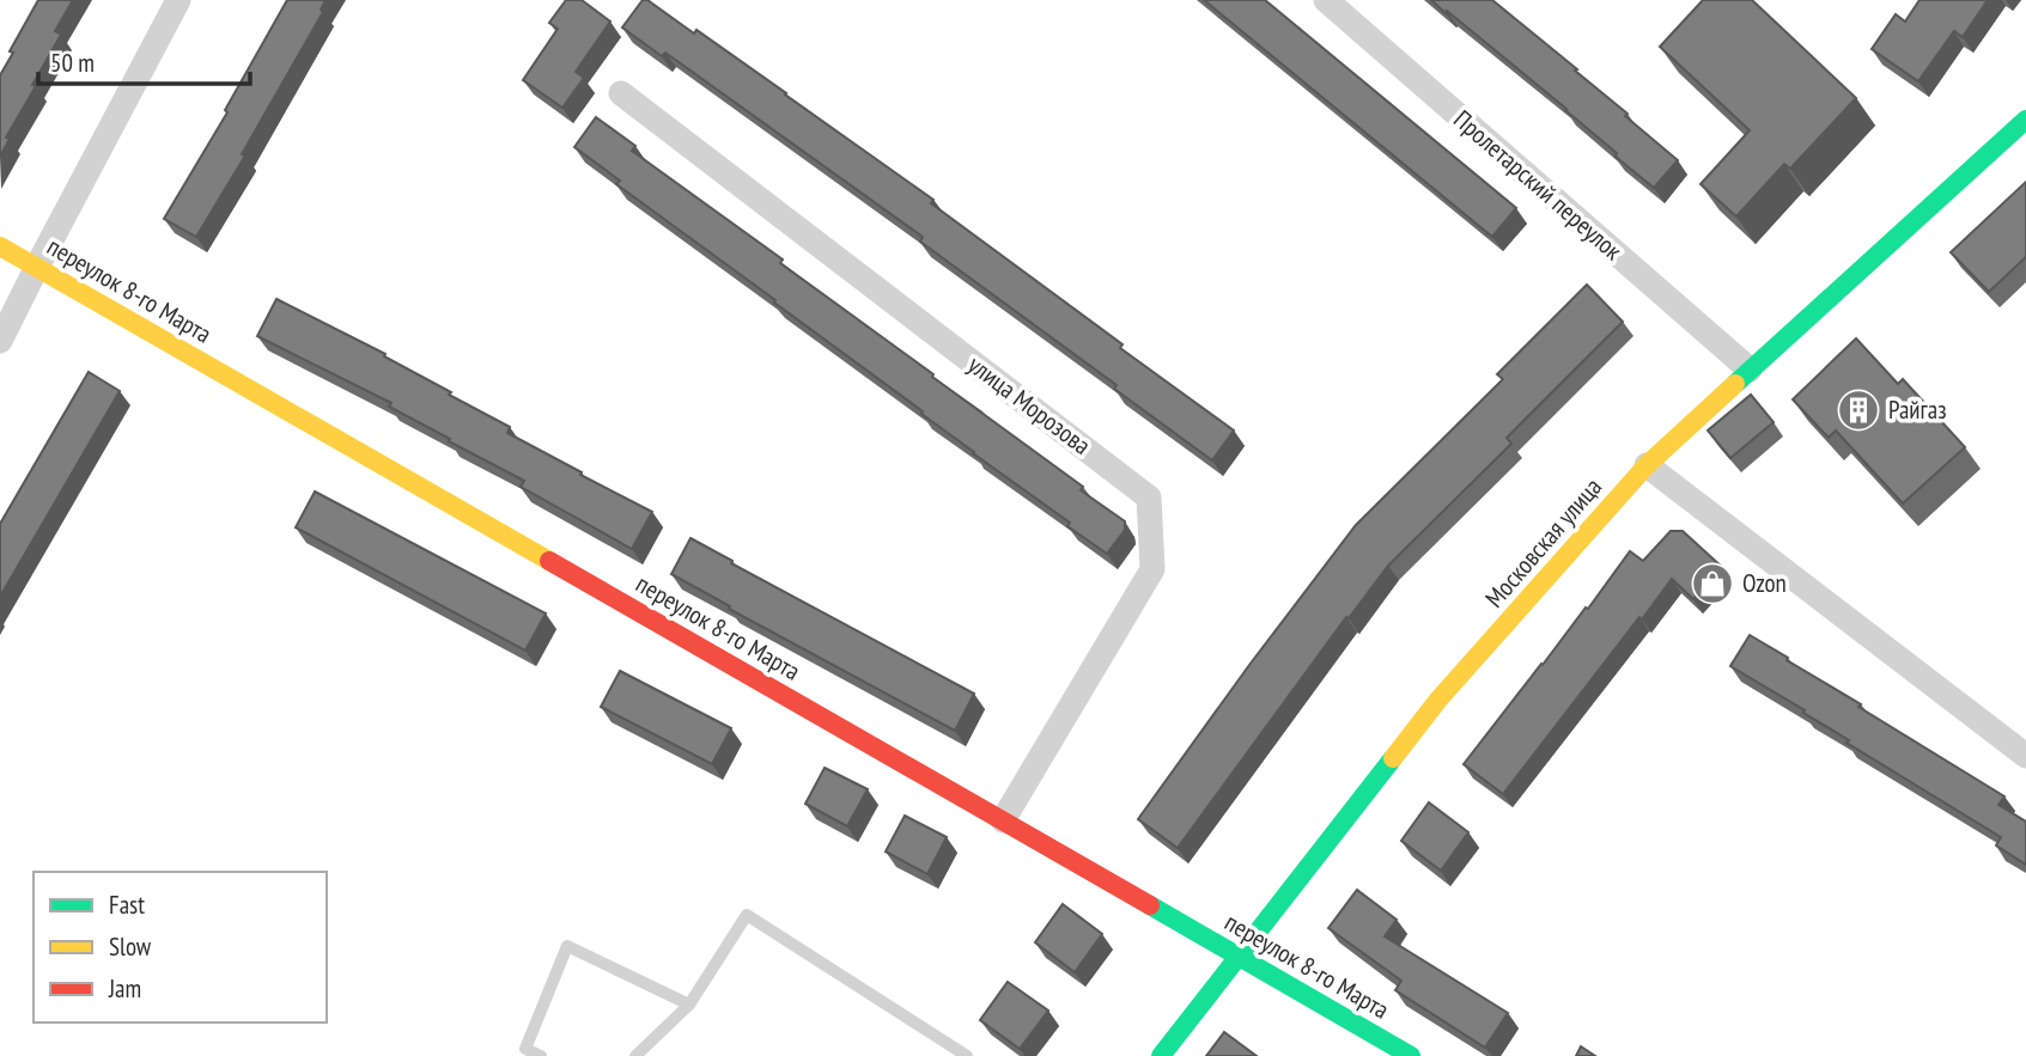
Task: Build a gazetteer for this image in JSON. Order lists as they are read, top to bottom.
{
  "streets": {
    "street": [
      "Пролетарский переулок",
      "переулок 8-го Марта",
      "улица Морозова",
      "Московская улица"
    ]
  },
  "crossings": [
    ["Пролетарский переулок", "Московская улица"],
    ["переулок 8-го Марта", "улица Морозова"],
    ["переулок 8-го Марта", "Московская улица"]
  ],
  "places": {
    "building": ["Райгаз"],
    "shop": ["Ozon"]
  },
  "legend": ["Fast", "Slow", "Jam"],
  "scale_bar": "50 m"
}
